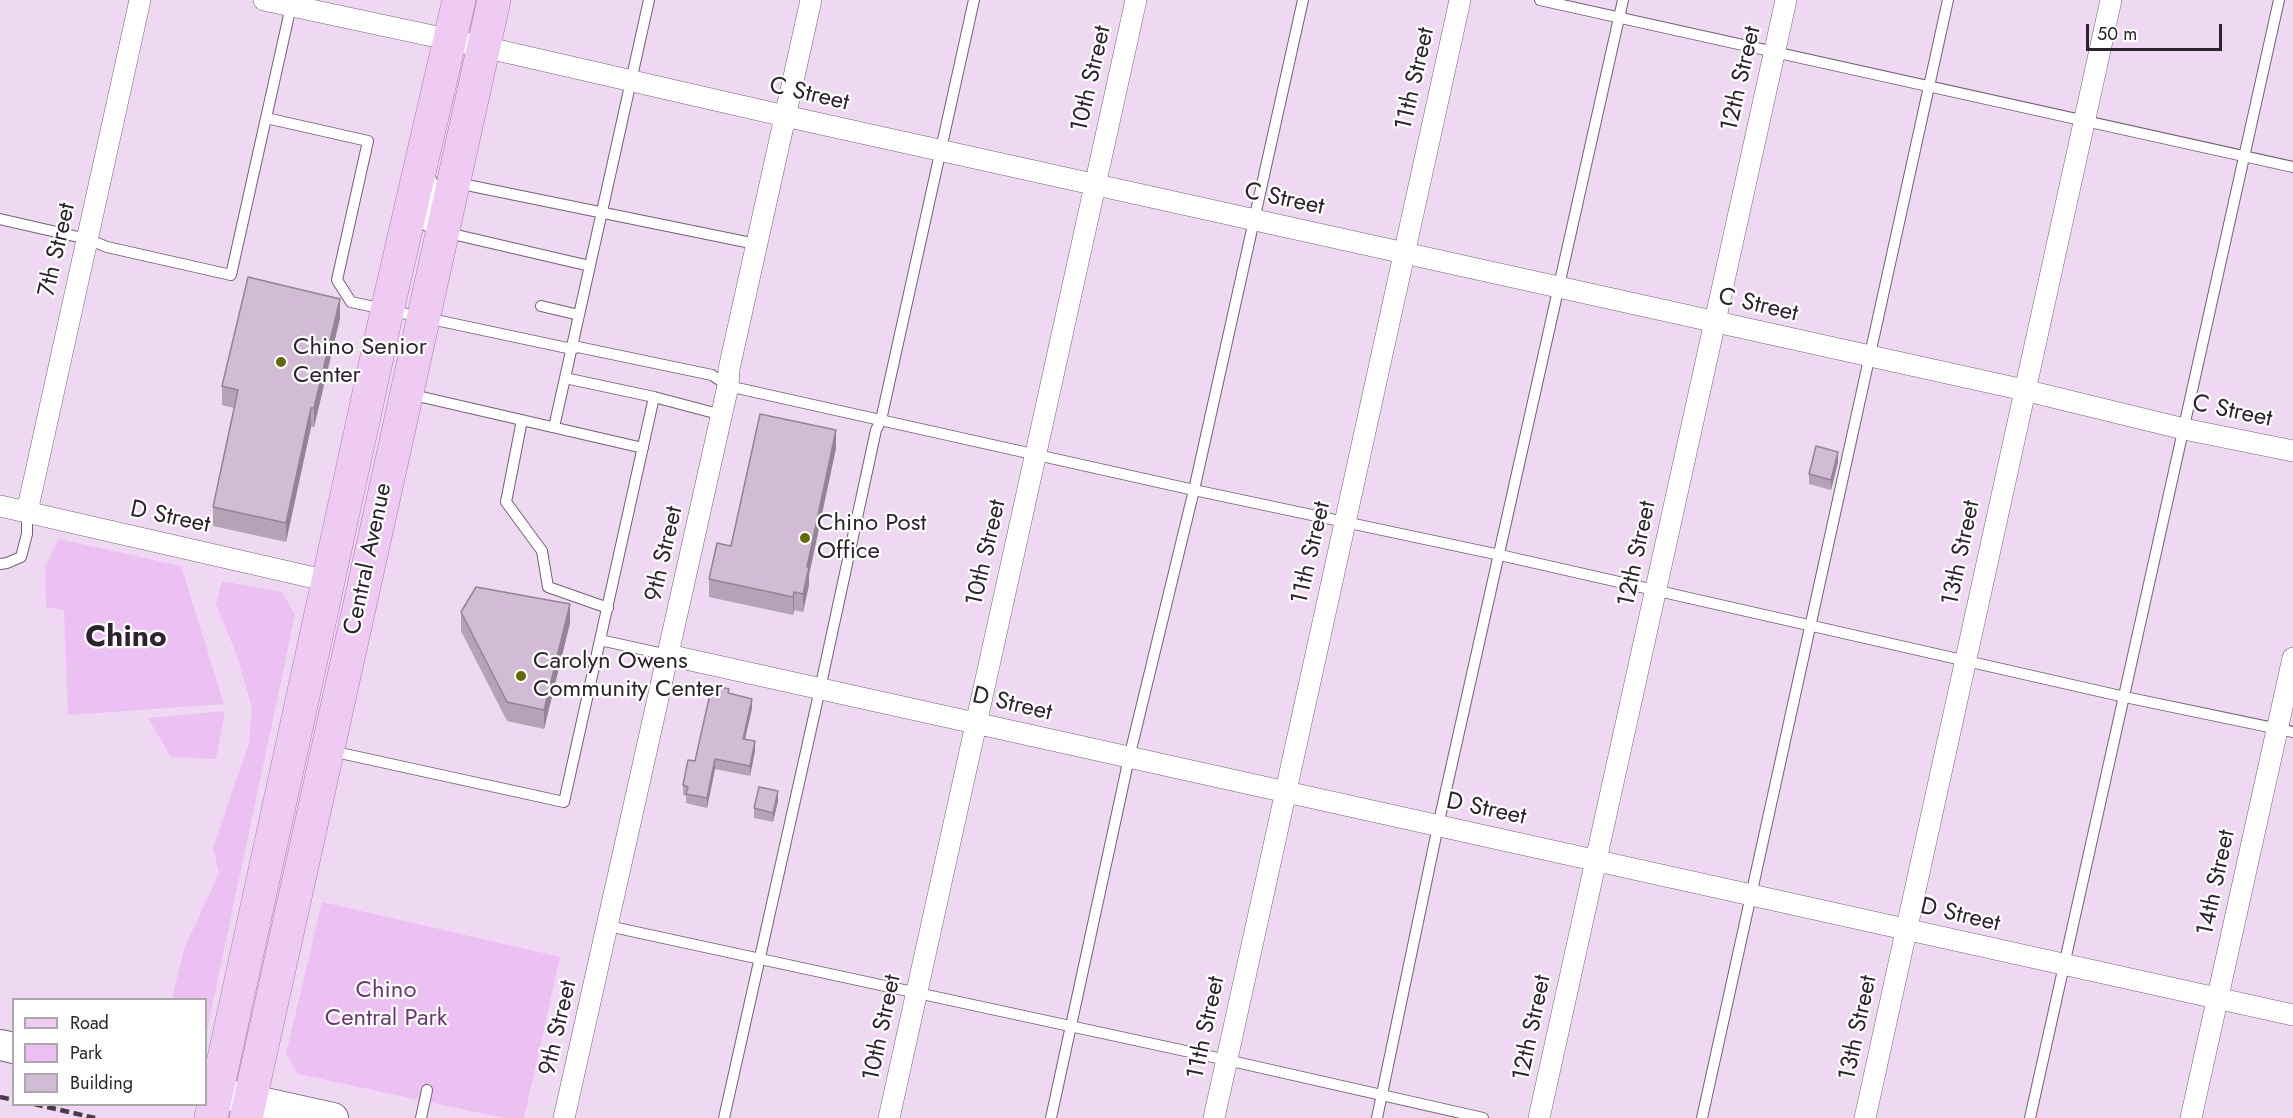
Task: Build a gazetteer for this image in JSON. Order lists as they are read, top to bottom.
{
  "streets": {
    "main road": ["Central Avenue"],
    "street": [
      "10th Street",
      "11th Street",
      "12th Street",
      "C Street",
      "7th Street",
      "D Street",
      "13th Street",
      "9th Street",
      "14th Street"
    ]
  },
  "crossings": [
    ["10th Street", "C Street"],
    ["10th Street", "D Street"],
    ["11th Street", "C Street"],
    ["11th Street", "D Street"],
    ["12th Street", "C Street"],
    ["12th Street", "D Street"],
    ["C Street", "13th Street"],
    ["C Street", "9th Street"],
    ["C Street", "Central Avenue"],
    ["7th Street", "D Street"],
    ["D Street", "13th Street"],
    ["D Street", "9th Street"],
    ["D Street", "Central Avenue"],
    ["D Street", "14th Street"]
  ],
  "districts": ["Chino"],
  "parks": ["Chino Central Park"],
  "places": ["Chino Senior Center", "Chino Post Office", "Carolyn Owens Community Center"],
  "legend": ["Road", "Park", "Building"],
  "scale_bar": "50 m"
}
